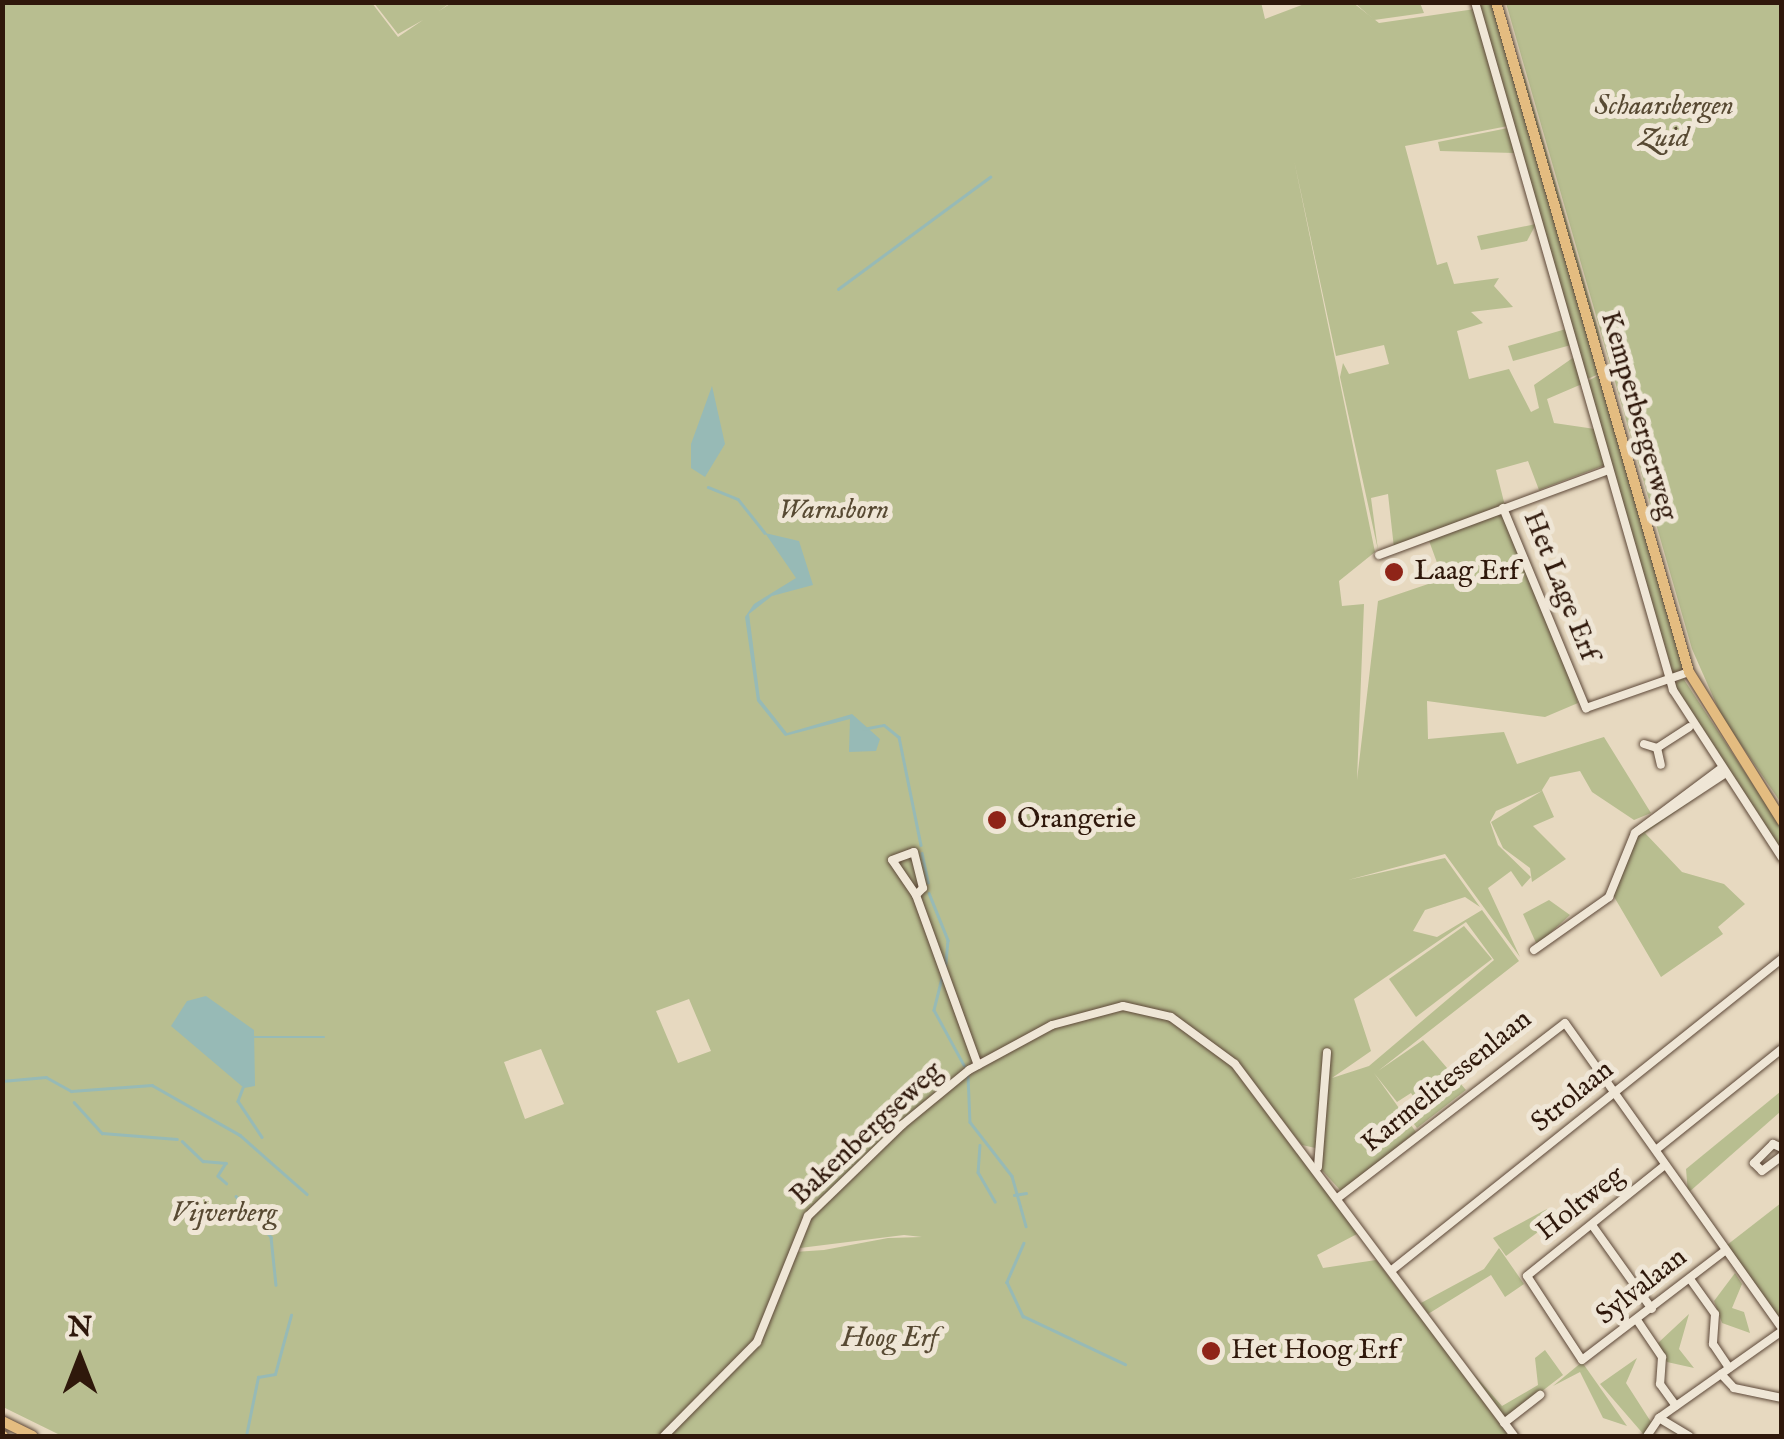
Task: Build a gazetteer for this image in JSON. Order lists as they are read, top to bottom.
{
  "streets": {
    "main road": ["Kemperbergerweg"],
    "street": [
      "Het Lage Erf",
      "Karmelitessenlaan",
      "Strolaan",
      "Bakenbergseweg",
      "Holtweg",
      "Sylvalaan"
    ]
  },
  "crossings": [
    ["Kemperbergerweg", "Het Lage Erf"],
    ["Karmelitessenlaan", "Strolaan"],
    ["Karmelitessenlaan", "Bakenbergseweg"],
    ["Strolaan", "Bakenbergseweg"],
    ["Holtweg", "Sylvalaan"]
  ],
  "parks": [
    "Schaarsbergen Zuid",
    "Warnsborn",
    "Vijverberg",
    "Hoog Erf"
  ],
  "places": ["Laag Erf", "Orangerie", "Het Hoog Erf"],
  "north": "top"
}
